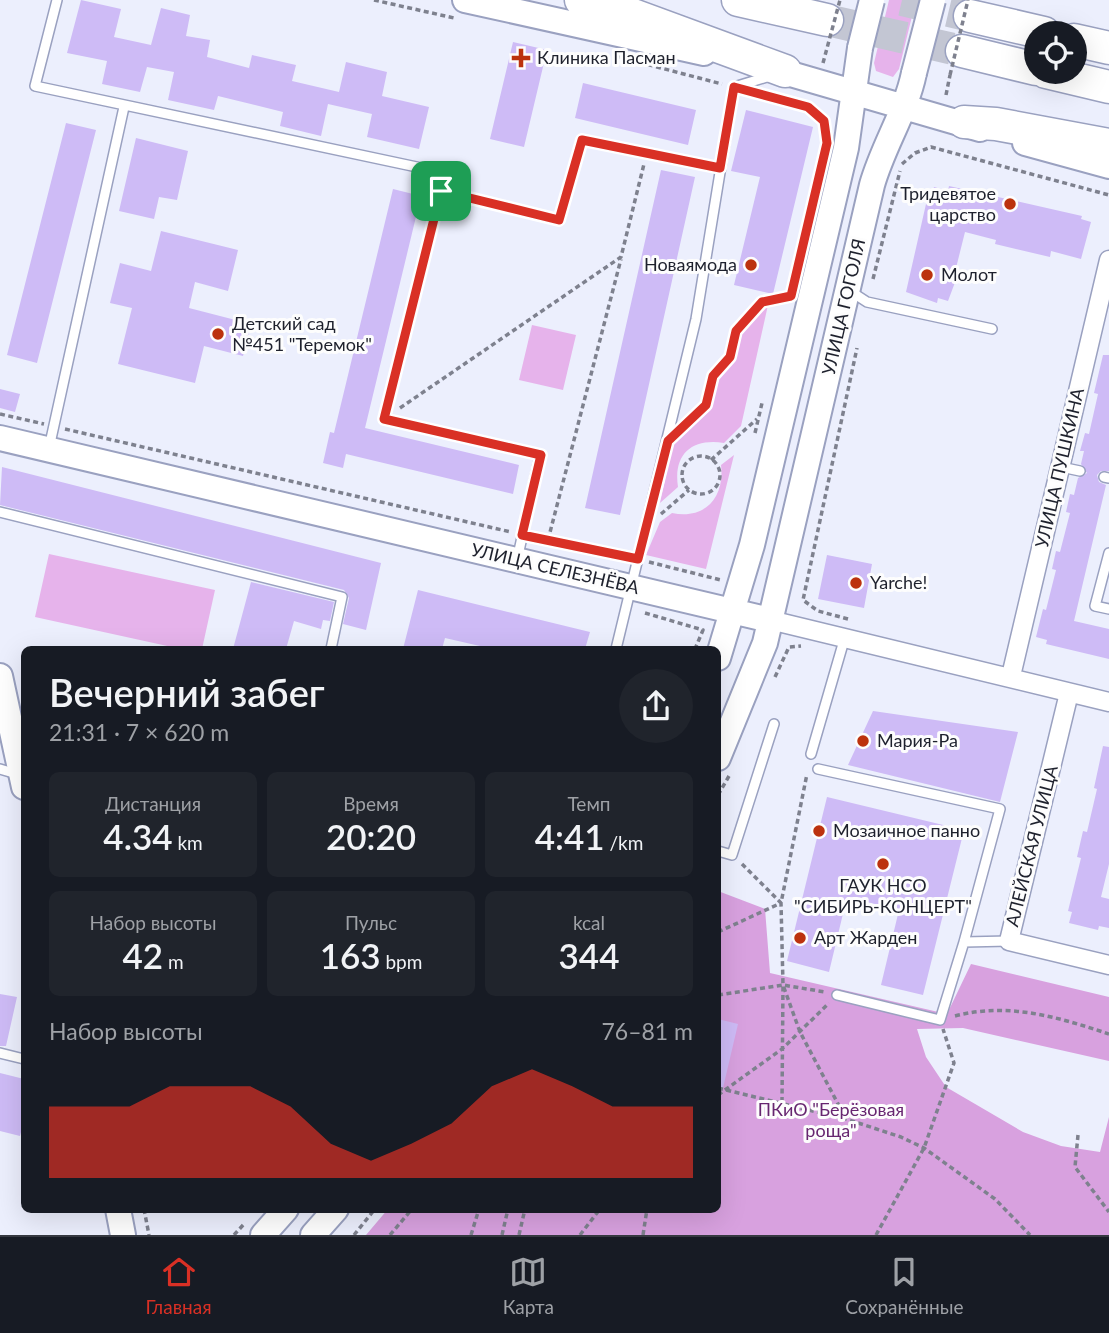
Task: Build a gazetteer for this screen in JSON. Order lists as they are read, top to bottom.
{
  "streets": {
    "street": [
      "УЛИЦА ГОГОЛЯ",
      "УЛИЦА ПУШКИНА",
      "УЛИЦА СЕЛЕЗНЁВА",
      "АЛЕЙСКАЯ УЛИЦА"
    ]
  },
  "crossings": [
    ["УЛИЦА ГОГОЛЯ", "УЛИЦА СЕЛЕЗНЁВА"],
    ["УЛИЦА ПУШКИНА", "УЛИЦА СЕЛЕЗНЁВА"],
    ["УЛИЦА СЕЛЕЗНЁВА", "АЛЕЙСКАЯ УЛИЦА"]
  ],
  "parks": ["ПКиО \"Берёзовая роща\""],
  "places": {
    "health": ["Клиника Пасман"],
    "other": [
      "Тридевятое царство",
      "Новаямода",
      "Молот",
      "Детский сад №451 \"Теремок\"",
      "Yarche!",
      "Мария-Ра",
      "Мозаичное панно",
      "ГАУК НСО \"СИБИРЬ-КОНЦЕРТ\"",
      "Арт Жарден"
    ]
  },
  "page": {
    "heading": ["Вечерний забег", "21:31 · 7 × 620 m"],
    "stats": [
      ["Дистанция", "4.34 km"],
      ["Время", "20:20"],
      ["Темп", "4:41 /km"],
      ["Набор высоты", "42 m"],
      ["Пульс", "163 bpm"],
      ["kcal", "344"]
    ],
    "chart": ["Набор высоты", "76–81 m"],
    "tabs": ["Главная", "Карта", "Сохранённые"]
  }
}
